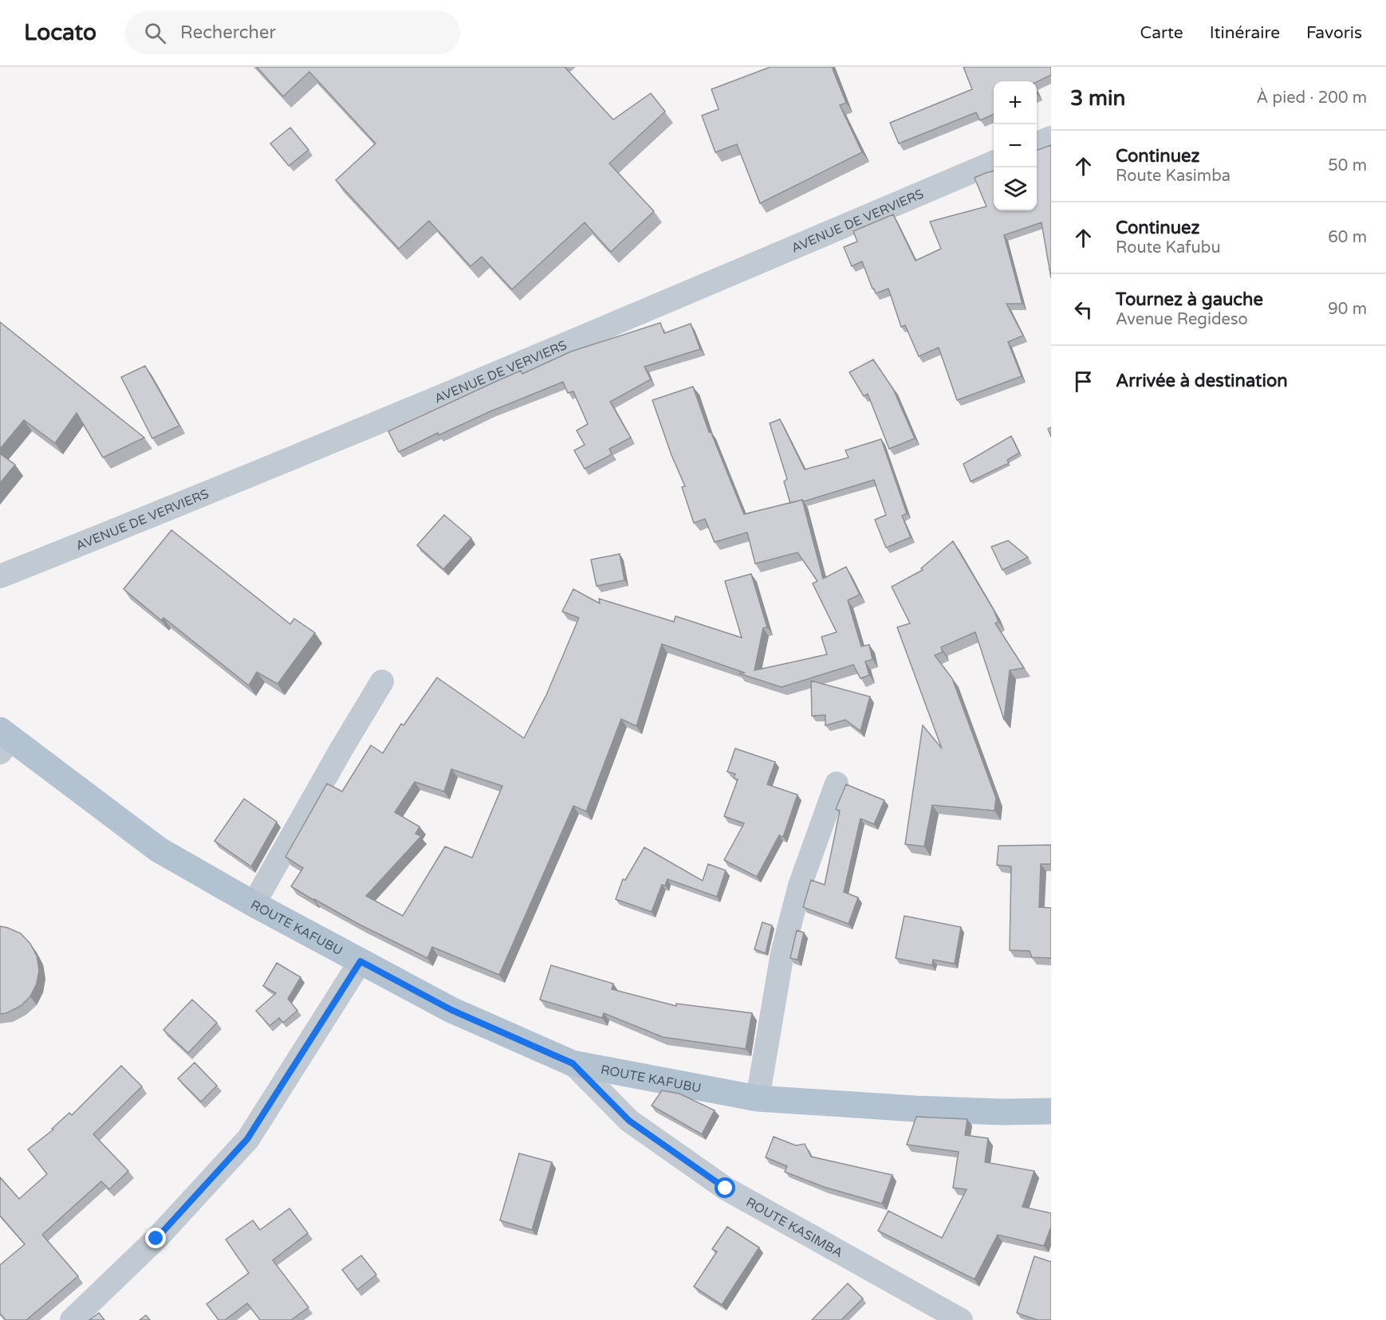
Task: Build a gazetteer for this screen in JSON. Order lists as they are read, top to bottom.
{
  "streets": {
    "main road": ["ROUTE KAFUBU"],
    "street": ["AVENUE DE VERVIERS", "ROUTE KASIMBA"]
  },
  "crossings": [
    ["ROUTE KAFUBU", "ROUTE KASIMBA"]
  ],
  "page": {
    "header": "Locato",
    "search": "Rechercher",
    "nav": ["Carte", "Itinéraire", "Favoris"],
    "heading": ["3 min", "À pied · 200 m"],
    "map_buttons": ["+", "−"],
    "list": [
      ["Continuez", "Route Kasimba", "50 m"],
      ["Continuez", "Route Kafubu", "60 m"],
      ["Tournez à gauche", "Avenue Regideso", "90 m"],
      "Arrivée à destination"
    ]
  }
}
